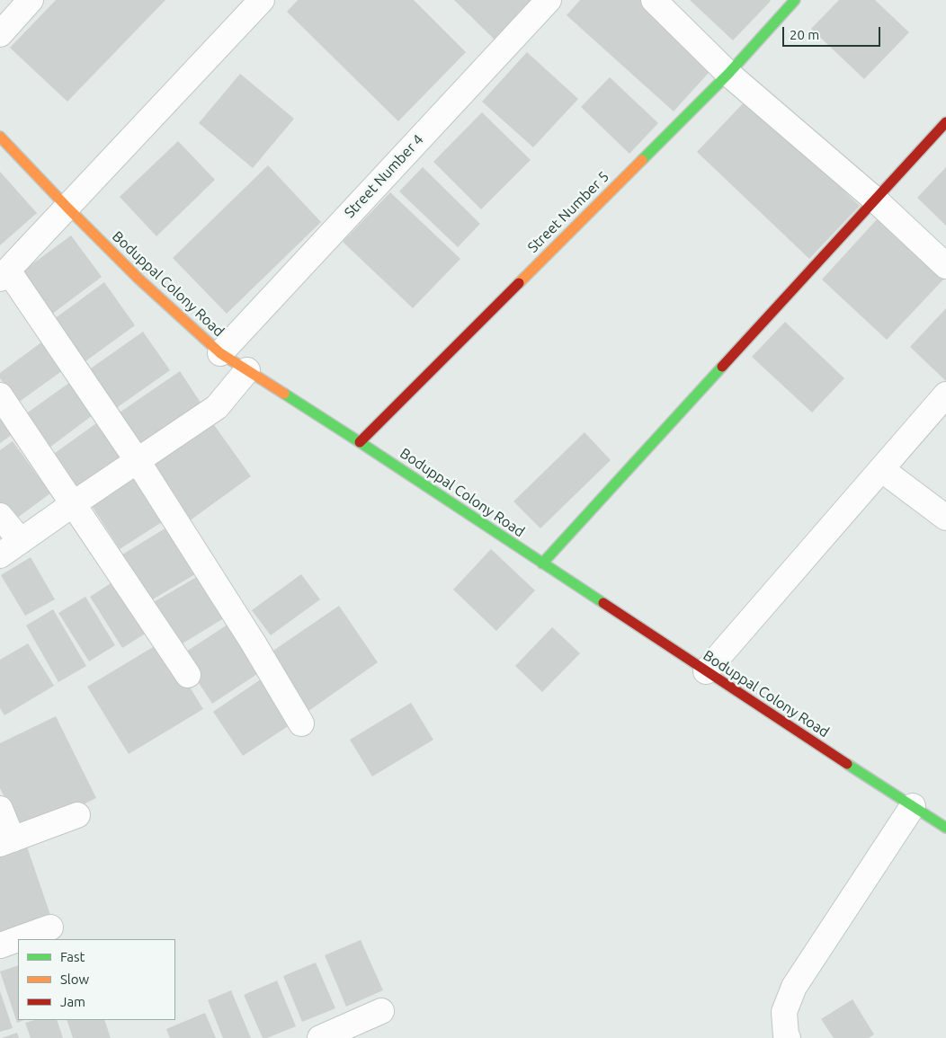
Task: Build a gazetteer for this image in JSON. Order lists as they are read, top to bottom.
{
  "streets": {
    "street": ["Street Number 4", "Street Number 5", "Boduppal Colony Road"]
  },
  "crossings": [
    ["Street Number 4", "Boduppal Colony Road"],
    ["Street Number 5", "Boduppal Colony Road"]
  ],
  "legend": ["Fast", "Slow", "Jam"],
  "scale_bar": "20 m"
}
